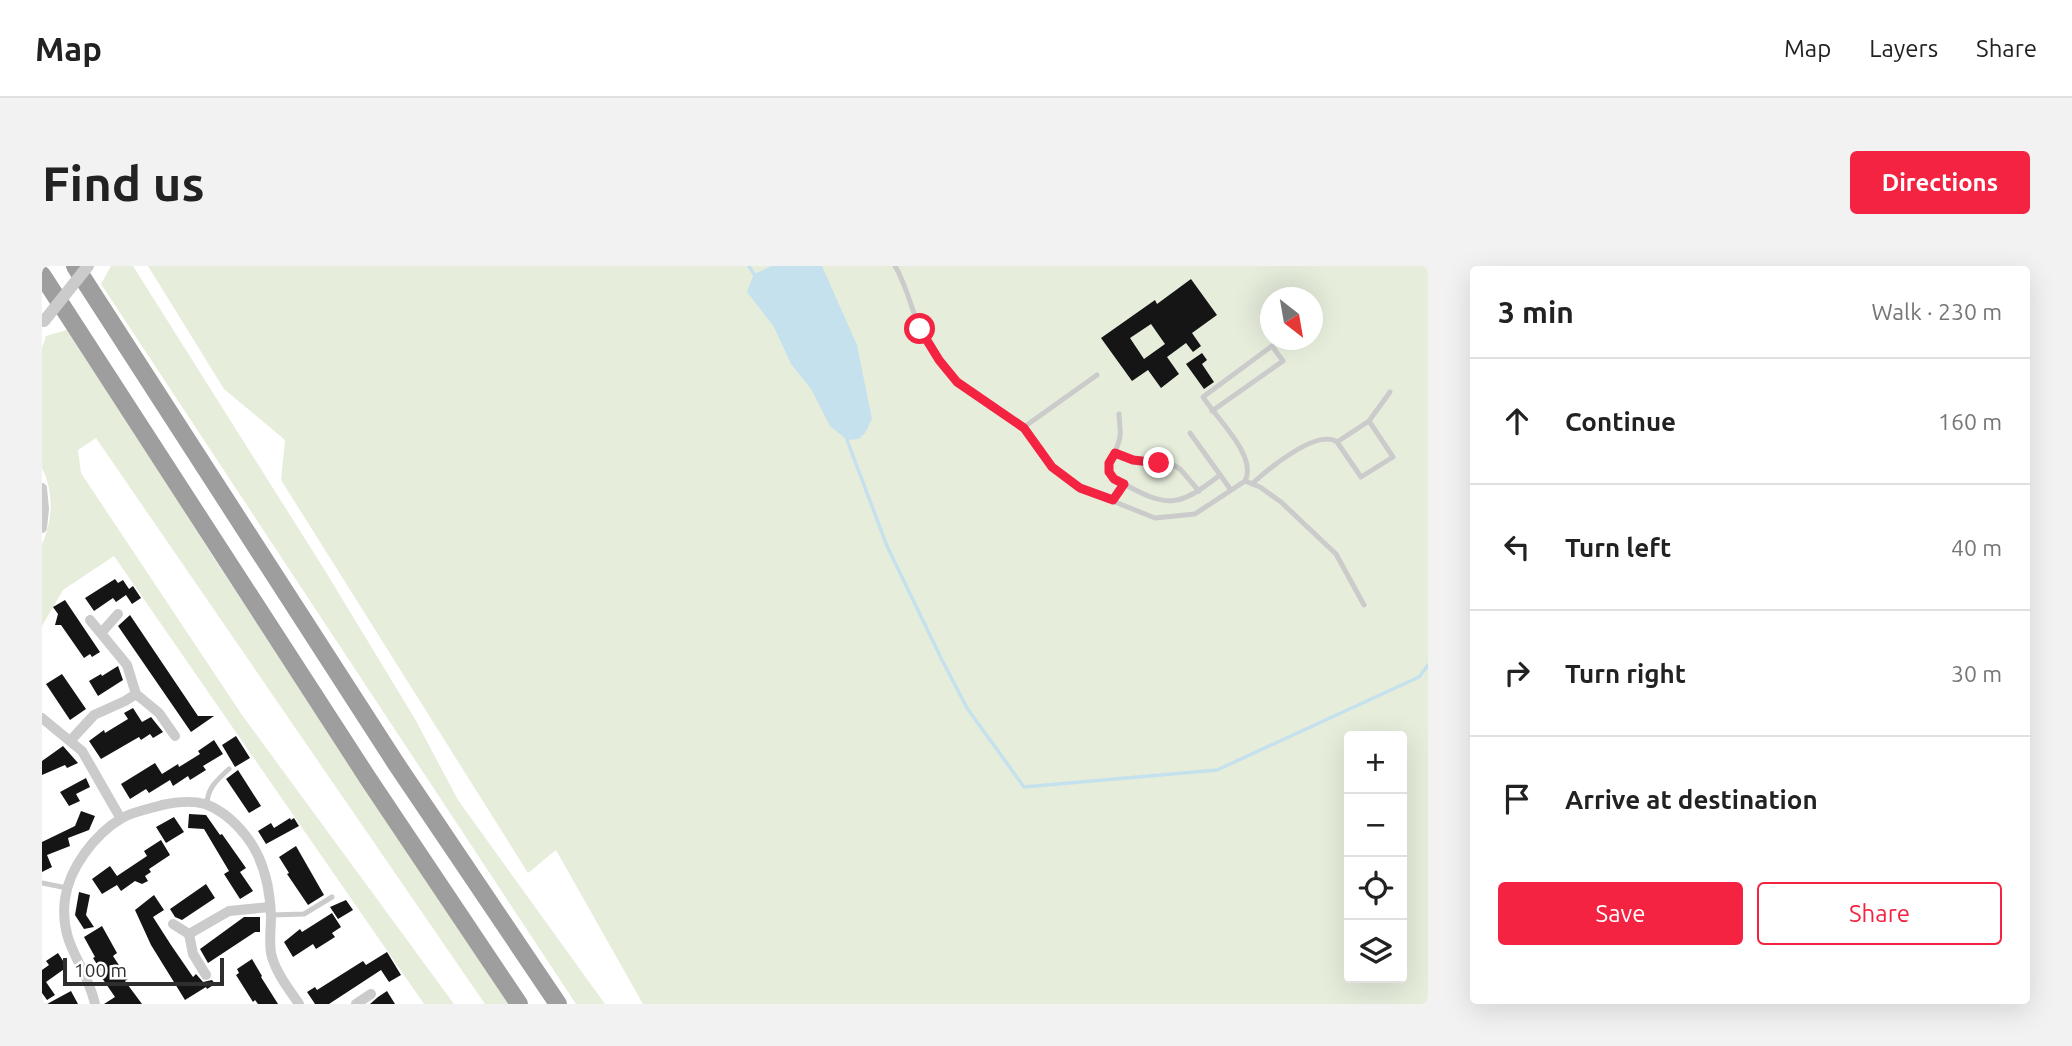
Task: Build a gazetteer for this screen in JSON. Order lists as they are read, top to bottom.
{
  "scale_bar": "100 m",
  "north": "bottom right",
  "page": {
    "header": "Map",
    "nav": ["Map", "Layers", "Share"],
    "buttons": [
      "Directions",
      ["Save", "Share"]
    ],
    "title": "Find us",
    "heading": ["3 min", "Walk · 230 m"],
    "list": [
      ["Continue", "160 m"],
      ["Turn left", "40 m"],
      ["Turn right", "30 m"],
      "Arrive at destination"
    ],
    "map_buttons": ["+", "−"],
    "scale": "100 m"
  }
}
